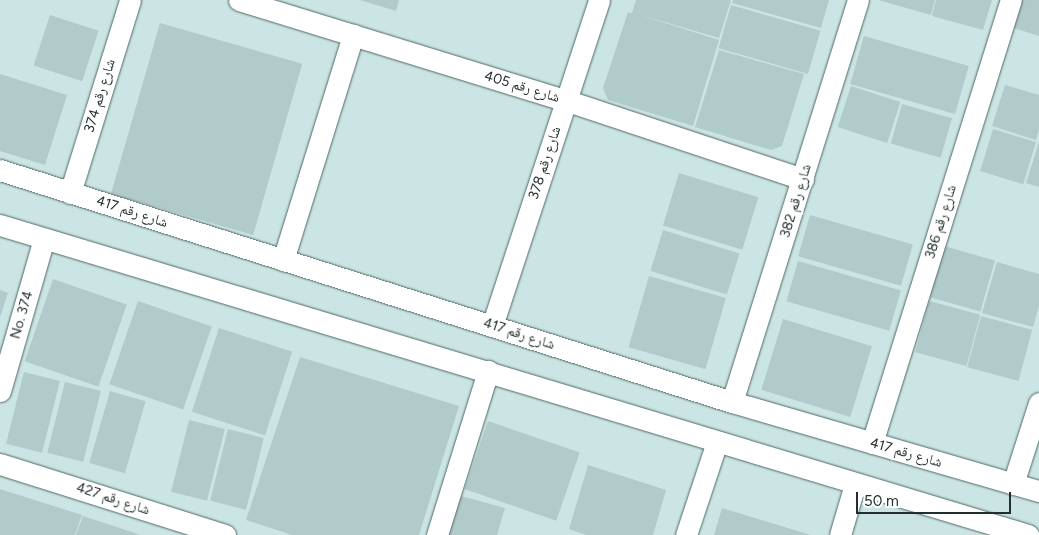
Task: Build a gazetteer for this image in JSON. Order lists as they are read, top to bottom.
{
  "streets": {
    "street": [
      "شارع رقم 405",
      "شارع رقم 374",
      "شارع رقم 378",
      "شارع رقم 382",
      "شارع رقم 417",
      "شارع رقم 386",
      "No. 374",
      "شارع رقم 427"
    ]
  },
  "crossings": [
    ["شارع رقم 405", "شارع رقم 378"],
    ["شارع رقم 405", "شارع رقم 382"],
    ["شارع رقم 374", "شارع رقم 417"],
    ["شارع رقم 378", "شارع رقم 417"],
    ["شارع رقم 382", "شارع رقم 417"],
    ["شارع رقم 417", "شارع رقم 386"]
  ],
  "scale_bar": "50 m"
}
